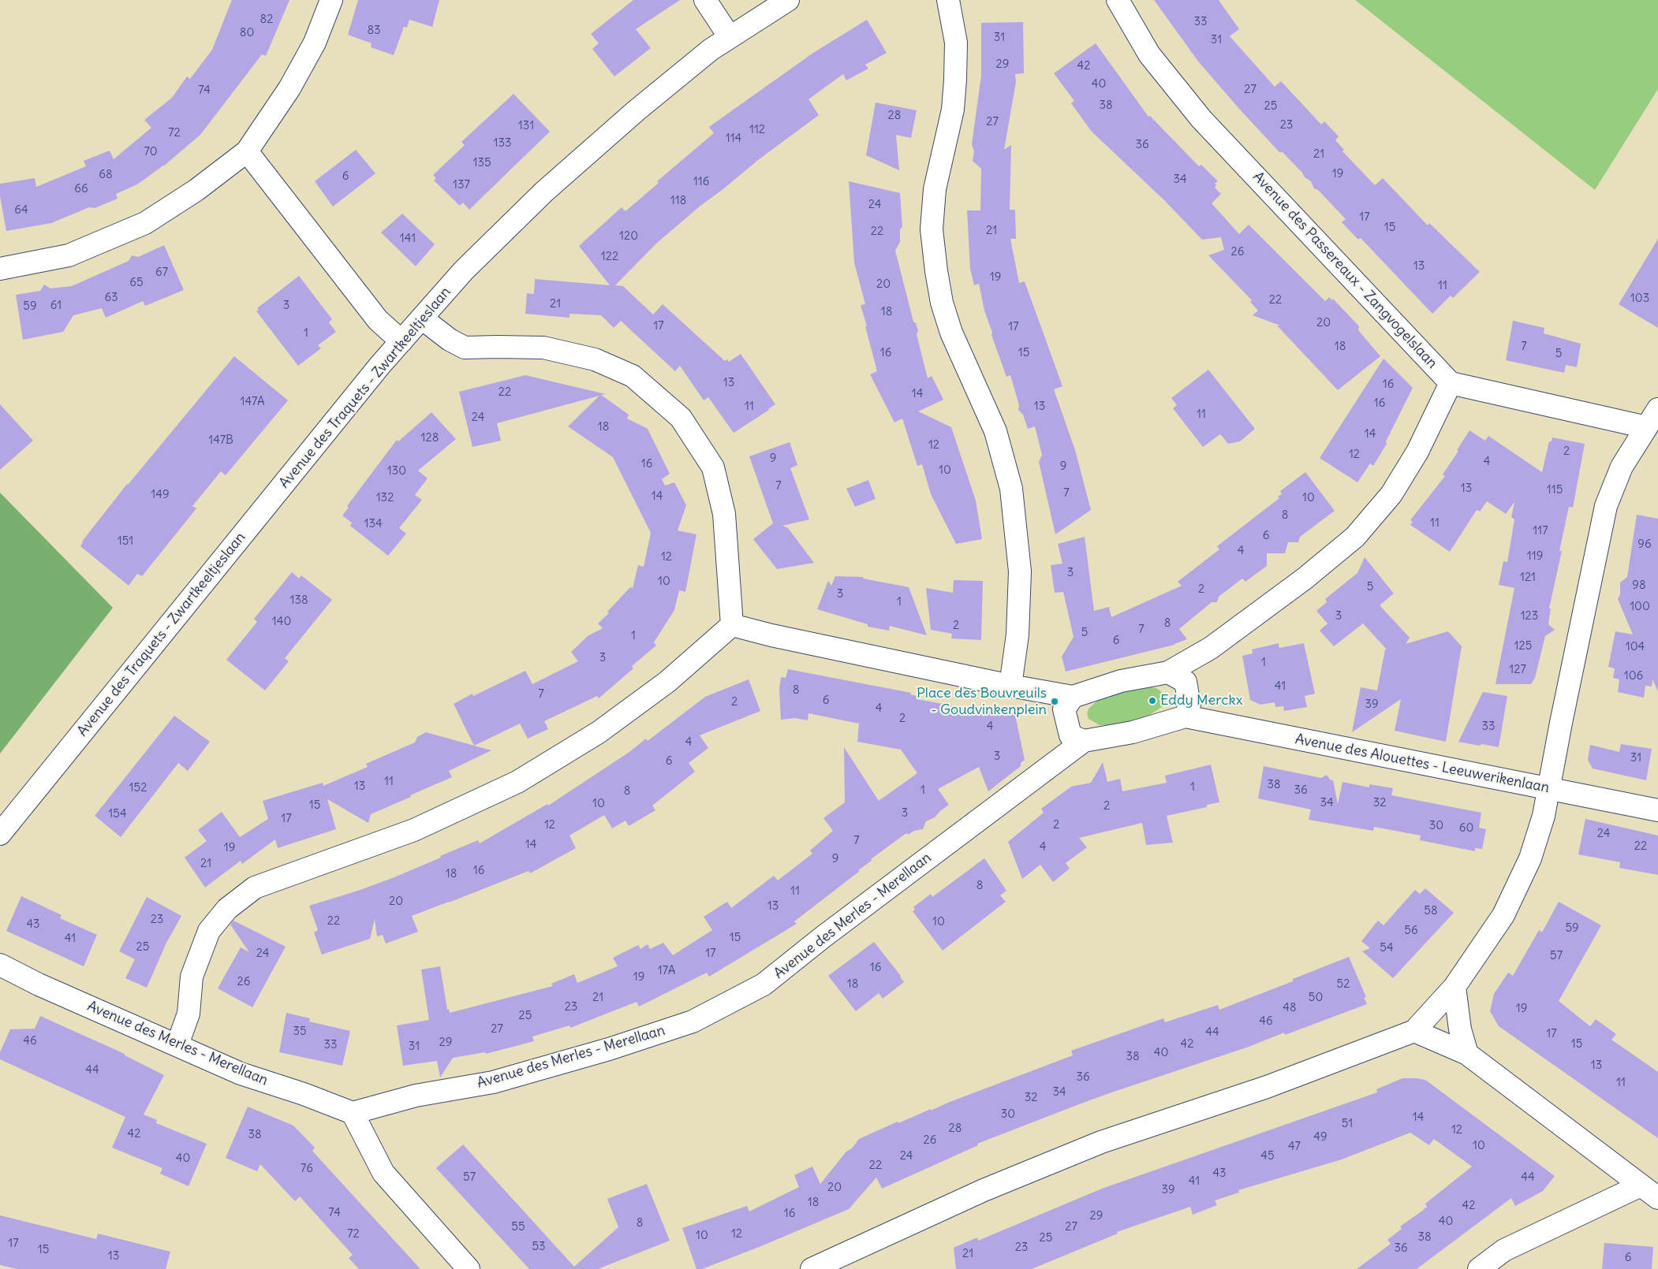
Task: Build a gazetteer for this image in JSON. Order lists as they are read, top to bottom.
{
  "streets": {
    "street": [
      "Avenue des Passereaux - Zangvogelslaan",
      "Avenue des Traquets - Zwartkeeltjeslaan",
      "Avenue des Alouettes - Leeuwerikenlaan",
      "Avenue des Merles - Merellaan"
    ]
  },
  "places": ["Eddy Merckx", "Place des Bouvreuils - Goudvinkenplein"],
  "house_numbers": [
    "82",
    "33",
    "83",
    "80",
    "31",
    "31",
    "29",
    "42",
    "40",
    "27",
    "74",
    "38",
    "25",
    "28",
    "27",
    "23",
    "131",
    "112",
    "72",
    "114",
    "133",
    "36",
    "70",
    "21",
    "135",
    "19",
    "68",
    "6",
    "34",
    "116",
    "137",
    "66",
    "118",
    "24",
    "64",
    "17",
    "15",
    "21",
    "22",
    "120",
    "141",
    "26",
    "122",
    "13",
    "67",
    "19",
    "65",
    "20",
    "11",
    "63",
    "103",
    "22",
    "21",
    "61",
    "3",
    "59",
    "18",
    "20",
    "17",
    "17",
    "1",
    "18",
    "7",
    "16",
    "15",
    "5",
    "13",
    "16",
    "22",
    "14",
    "147A",
    "16",
    "11",
    "13",
    "11",
    "24",
    "18",
    "14",
    "128",
    "147B",
    "12",
    "2",
    "12",
    "9",
    "4",
    "16",
    "9",
    "10",
    "130",
    "7",
    "13",
    "115",
    "7",
    "149",
    "14",
    "132",
    "10",
    "8",
    "11",
    "134",
    "117",
    "6",
    "151",
    "96",
    "4",
    "119",
    "12",
    "3",
    "121",
    "10",
    "98",
    "5",
    "2",
    "3",
    "138",
    "1",
    "100",
    "3",
    "123",
    "140",
    "8",
    "2",
    "7",
    "5",
    "1",
    "6",
    "125",
    "104",
    "3",
    "1",
    "127",
    "106",
    "41",
    "8",
    "7",
    "6",
    "2",
    "39",
    "4",
    "2",
    "4",
    "33",
    "4",
    "3",
    "31",
    "6",
    "11",
    "38",
    "13",
    "1",
    "152",
    "1",
    "36",
    "8",
    "34",
    "32",
    "10",
    "15",
    "2",
    "3",
    "154",
    "17",
    "12",
    "2",
    "30",
    "60",
    "24",
    "7",
    "14",
    "22",
    "4",
    "19",
    "9",
    "21",
    "16",
    "18",
    "8",
    "11",
    "20",
    "13",
    "58",
    "23",
    "22",
    "10",
    "43",
    "59",
    "56",
    "15",
    "41",
    "25",
    "54",
    "24",
    "17",
    "57",
    "16",
    "17A",
    "19",
    "26",
    "18",
    "52",
    "21",
    "50",
    "23",
    "48",
    "19",
    "25",
    "46",
    "27",
    "35",
    "44",
    "17",
    "46",
    "29",
    "42",
    "15",
    "33",
    "31",
    "40",
    "38",
    "13",
    "44",
    "36",
    "11",
    "34",
    "32",
    "30",
    "14",
    "51",
    "28",
    "12",
    "42",
    "38",
    "49",
    "26",
    "10",
    "47",
    "24",
    "45",
    "40",
    "22",
    "76",
    "43",
    "57",
    "44",
    "41",
    "20",
    "39",
    "18",
    "42",
    "74",
    "16",
    "29",
    "40",
    "8",
    "55",
    "27",
    "72",
    "12",
    "10",
    "38",
    "25",
    "17",
    "53",
    "23",
    "36",
    "15",
    "21",
    "13",
    "6"
  ]
}
